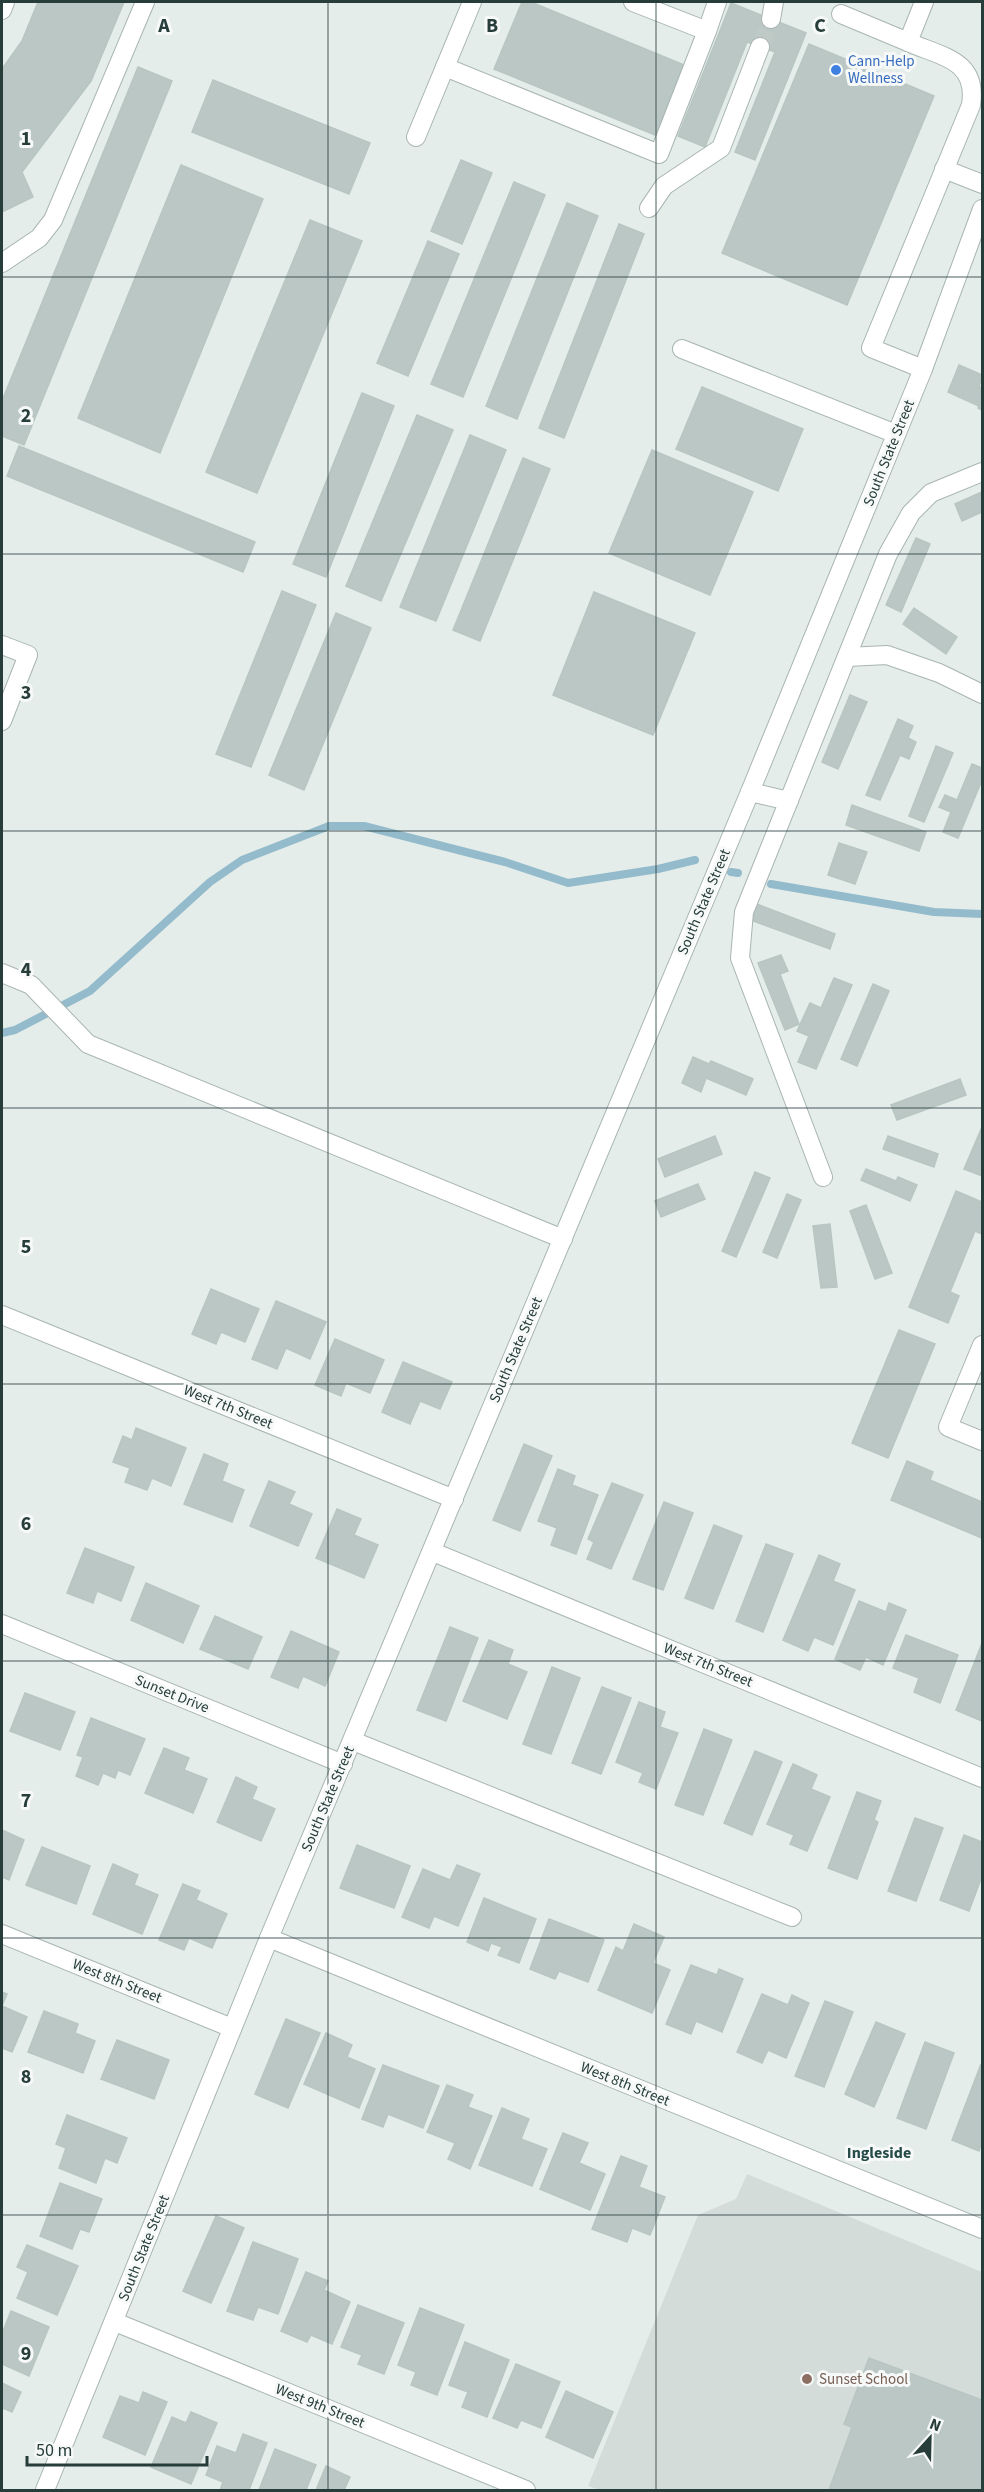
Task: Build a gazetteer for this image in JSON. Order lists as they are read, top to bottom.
{
  "streets": {
    "street": [
      "South State Street",
      "West 7th Street",
      "Sunset Drive",
      "West 8th Street",
      "West 9th Street"
    ]
  },
  "crossings": [
    ["South State Street", "West 7th Street"],
    ["South State Street", "Sunset Drive"],
    ["South State Street", "West 8th Street"],
    ["South State Street", "West 9th Street"]
  ],
  "districts": ["Ingleside"],
  "places": ["Cann-Help Wellness", "Sunset School"],
  "scale_bar": "50 m",
  "north": "top",
  "grid": {
    "columns": ["A", "B", "C"],
    "rows": [
      "1",
      "2",
      "3",
      "4",
      "5",
      "6",
      "7",
      "8",
      "9"
    ]
  }
}
